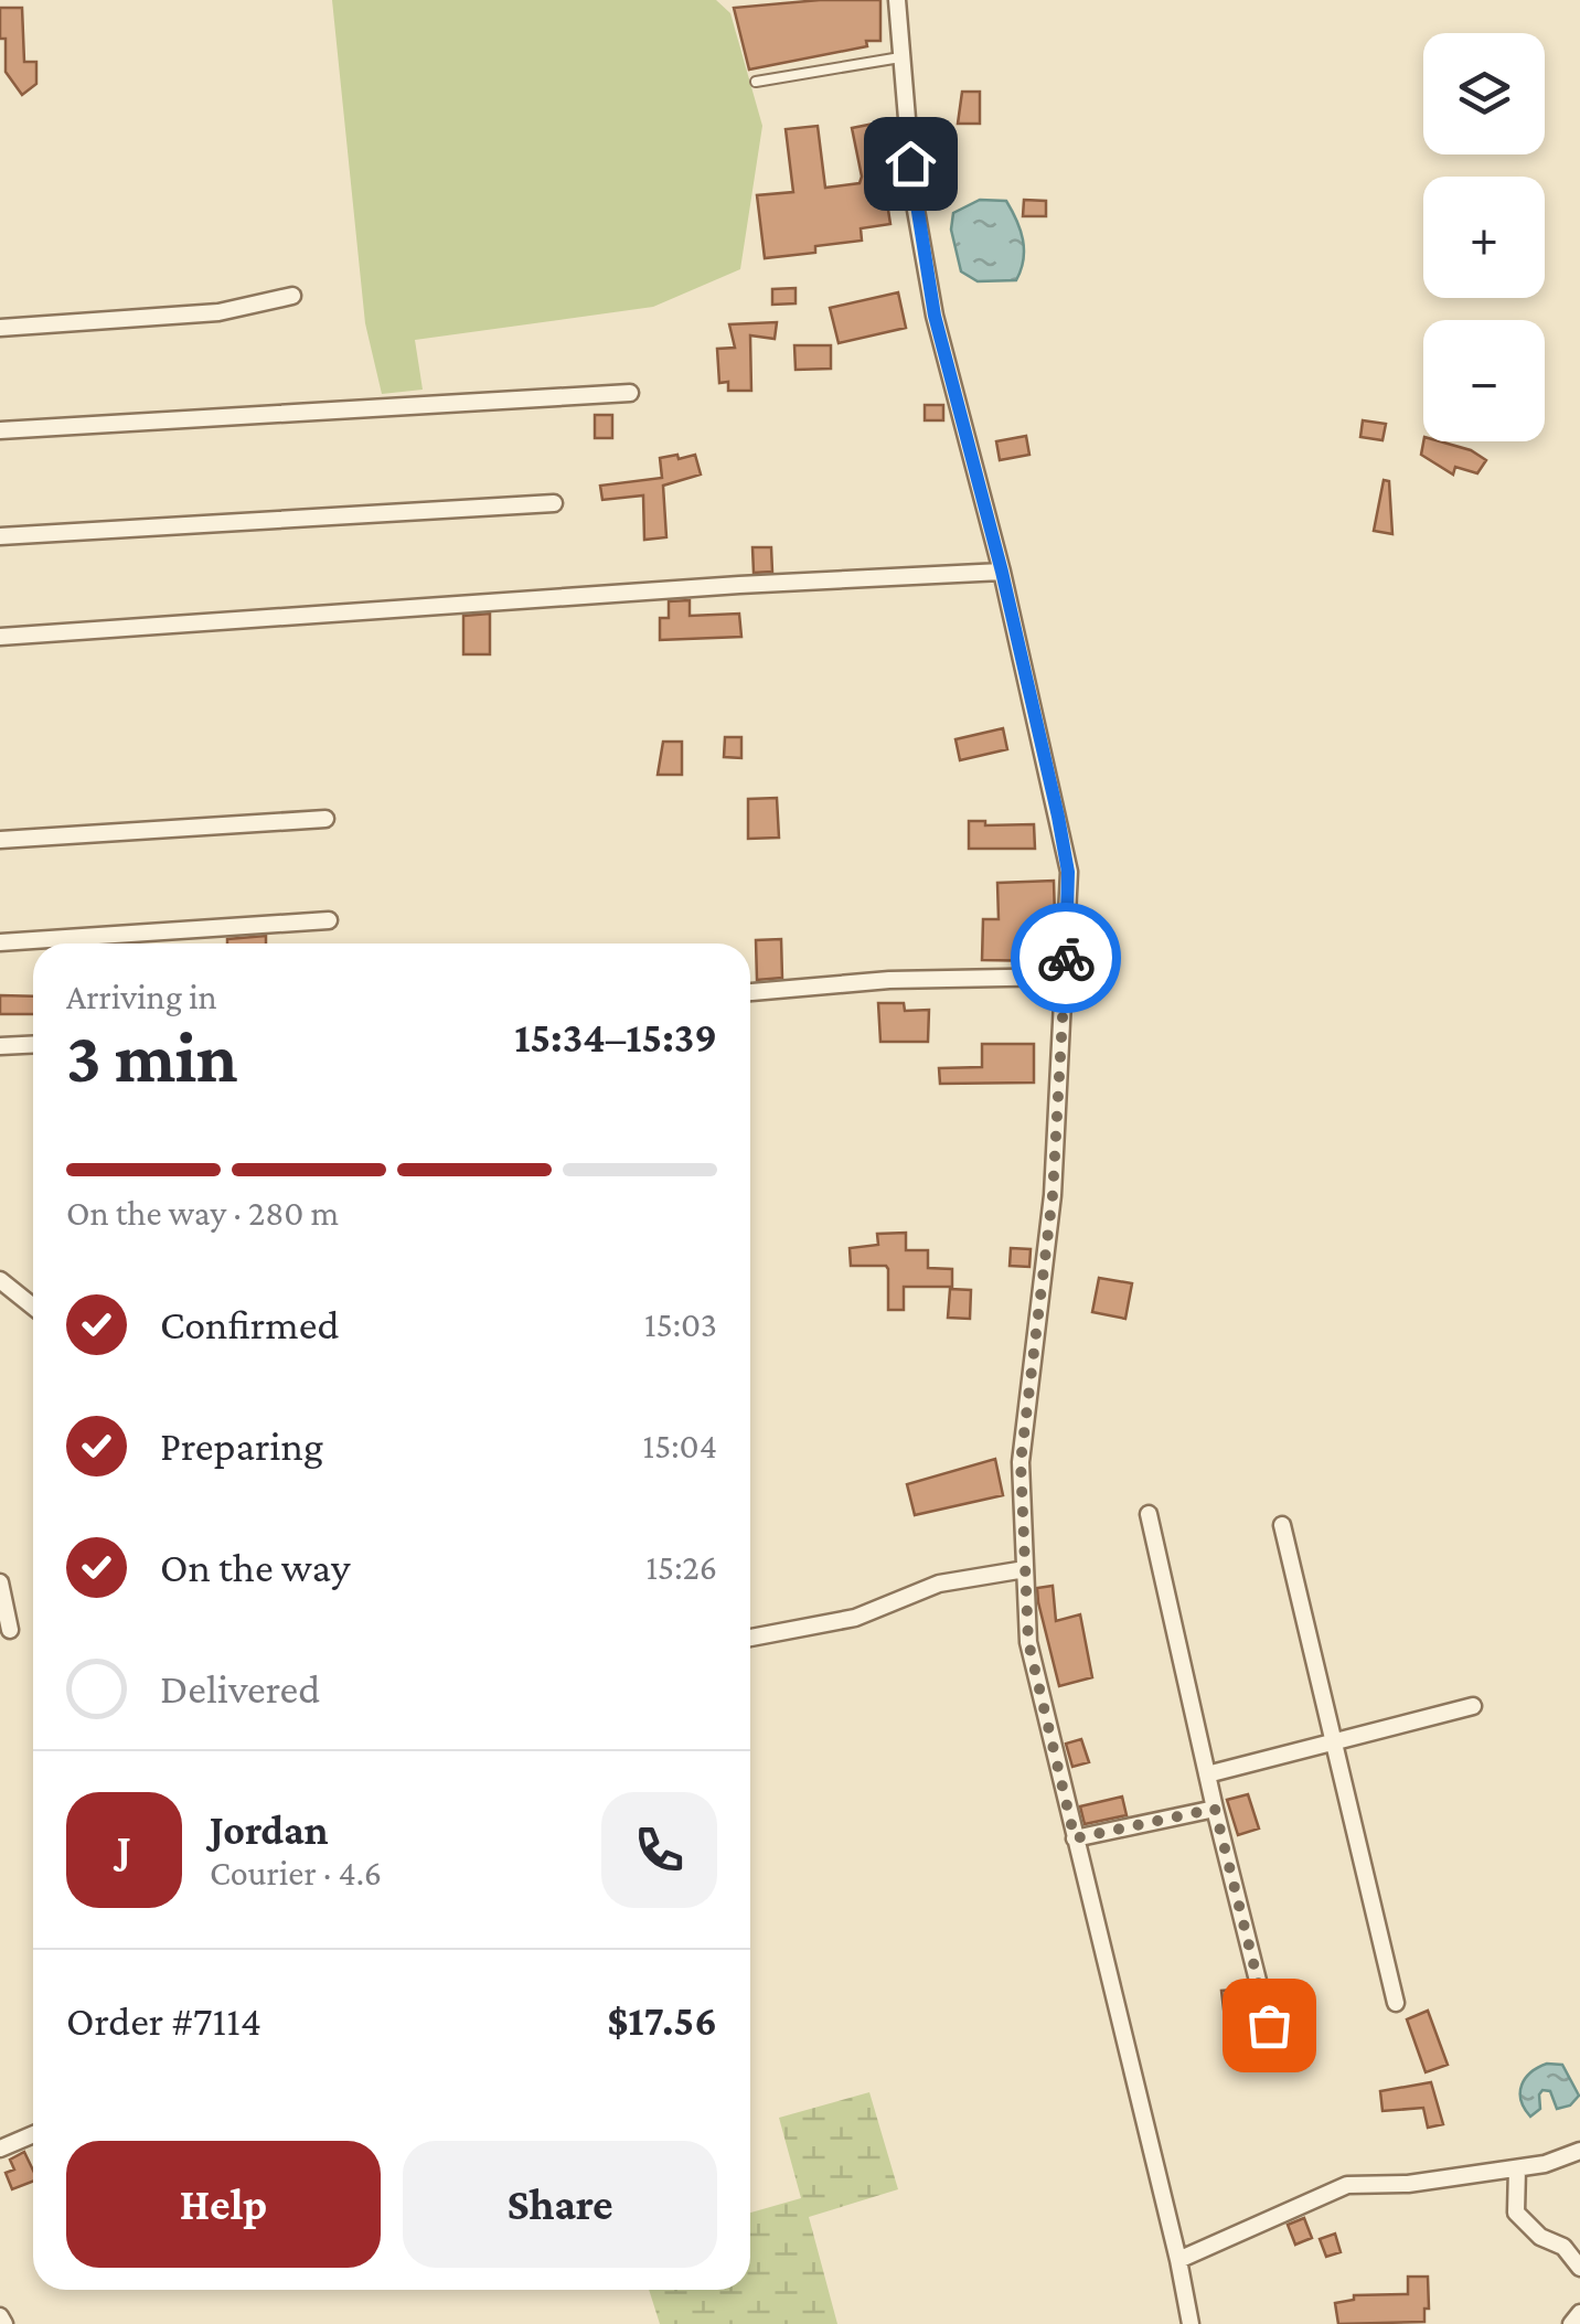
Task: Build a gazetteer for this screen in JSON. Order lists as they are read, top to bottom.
{
  "page": {
    "map_buttons": ["+", "−"],
    "heading": ["3 min", "Arriving in", "15:34–15:39"],
    "panel": [
      "Jordan",
      "Courier · 4.6",
      "Order #7114",
      "$17.56"
    ],
    "bar": "On the way · 280 m",
    "list": [
      ["Confirmed", "15:03"],
      ["Preparing", "15:04"],
      ["On the way", "15:26"],
      "Delivered"
    ],
    "round": "J",
    "buttons": ["Help", "Share"]
  }
}
